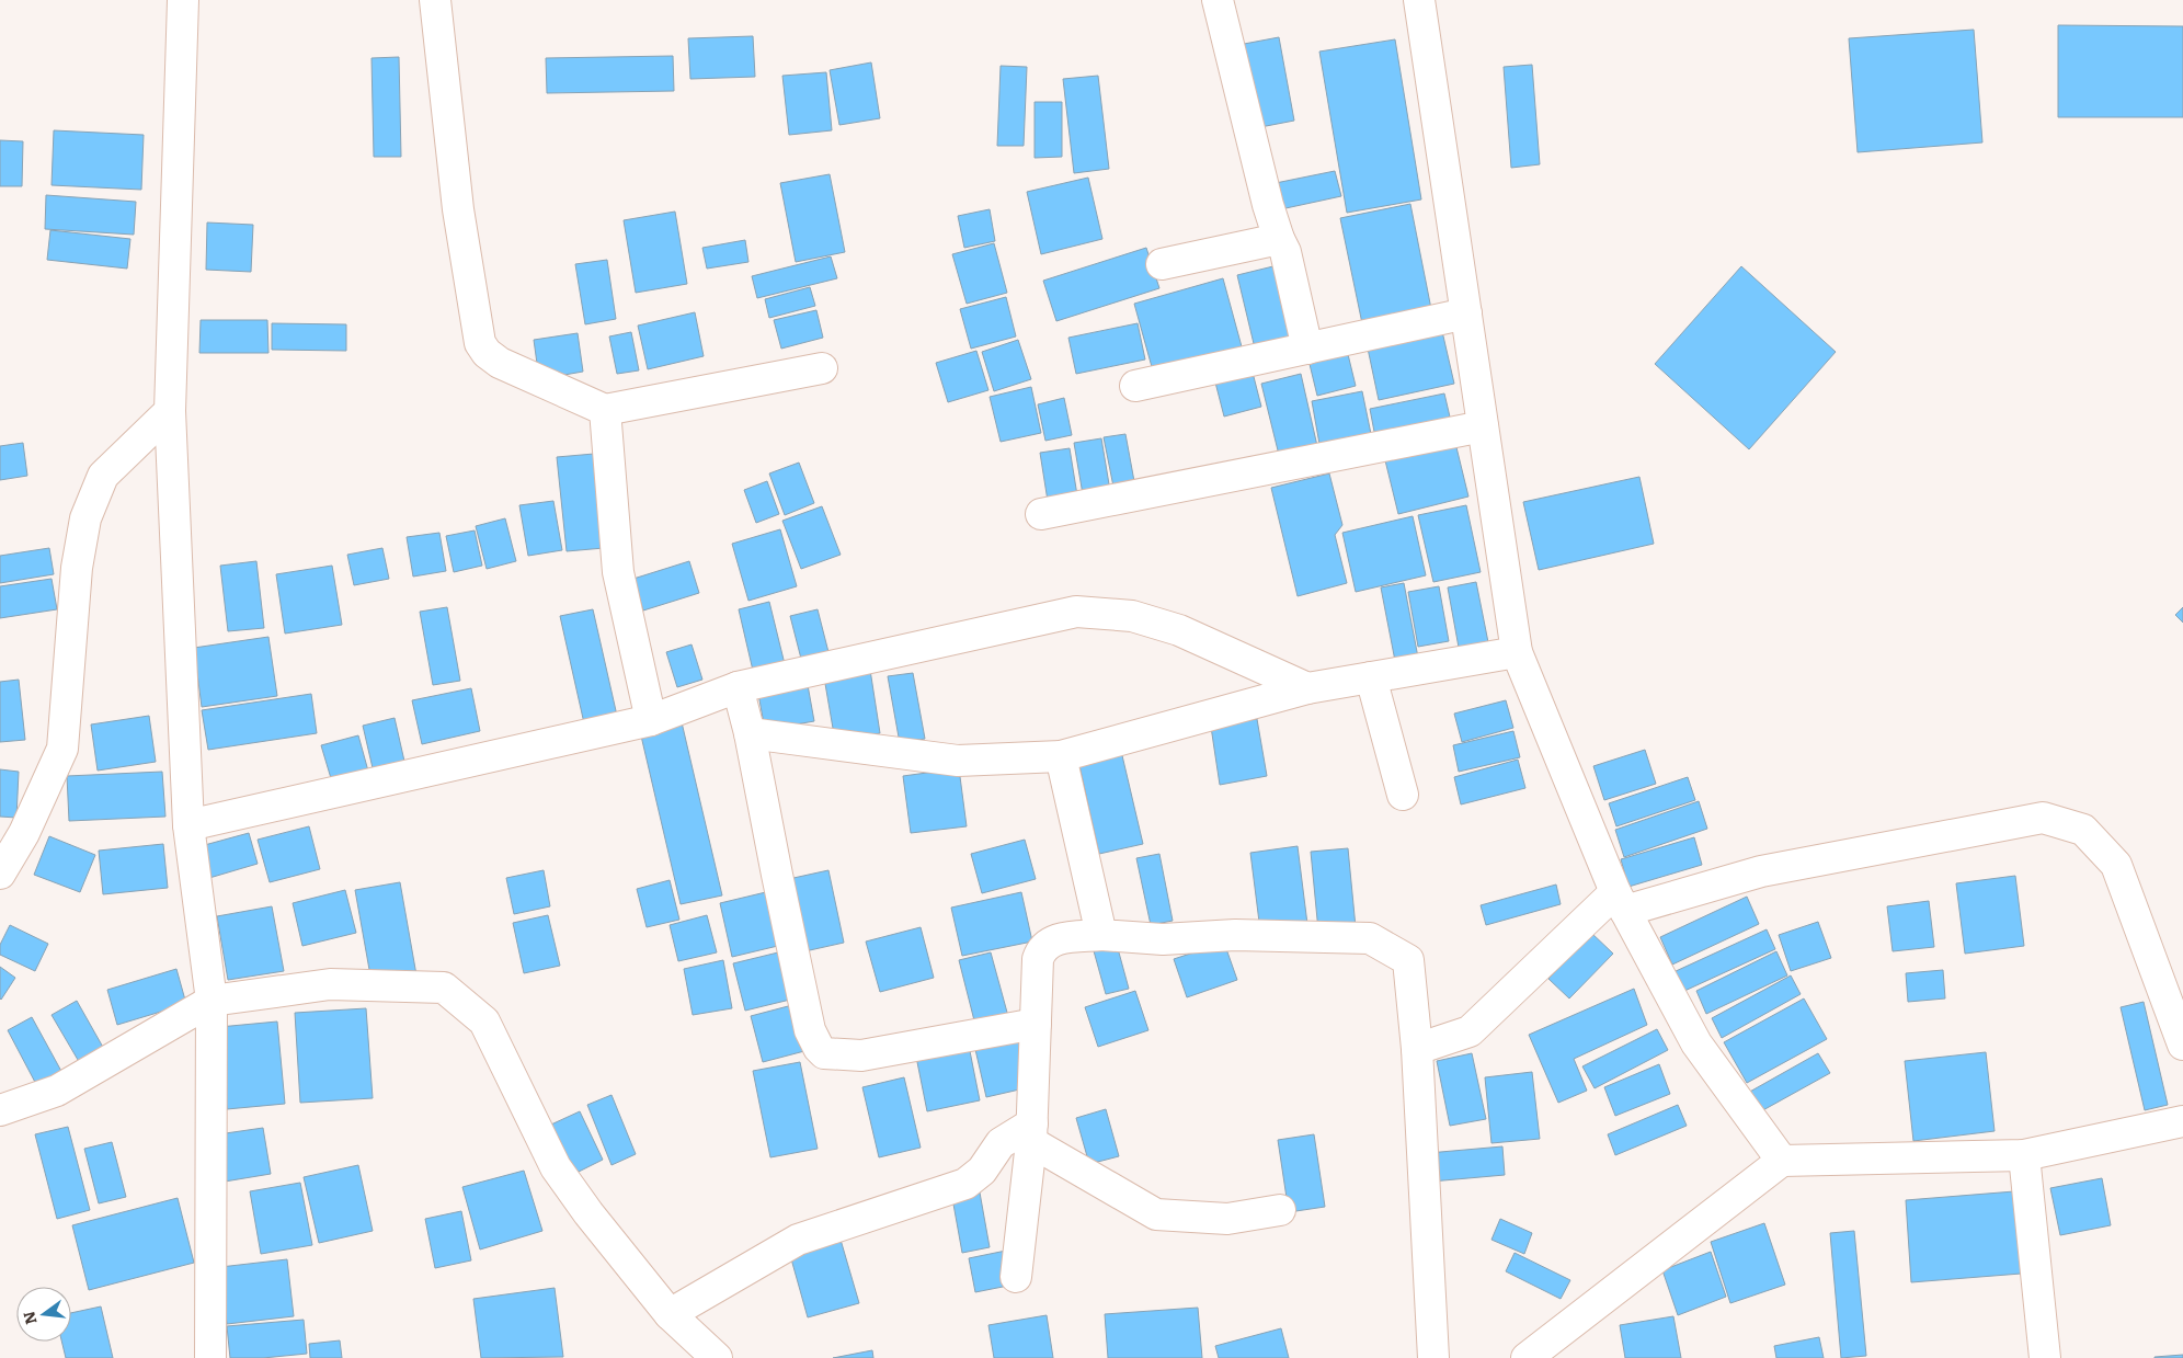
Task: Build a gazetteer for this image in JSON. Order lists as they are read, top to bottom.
{
  "north": "left"
}
